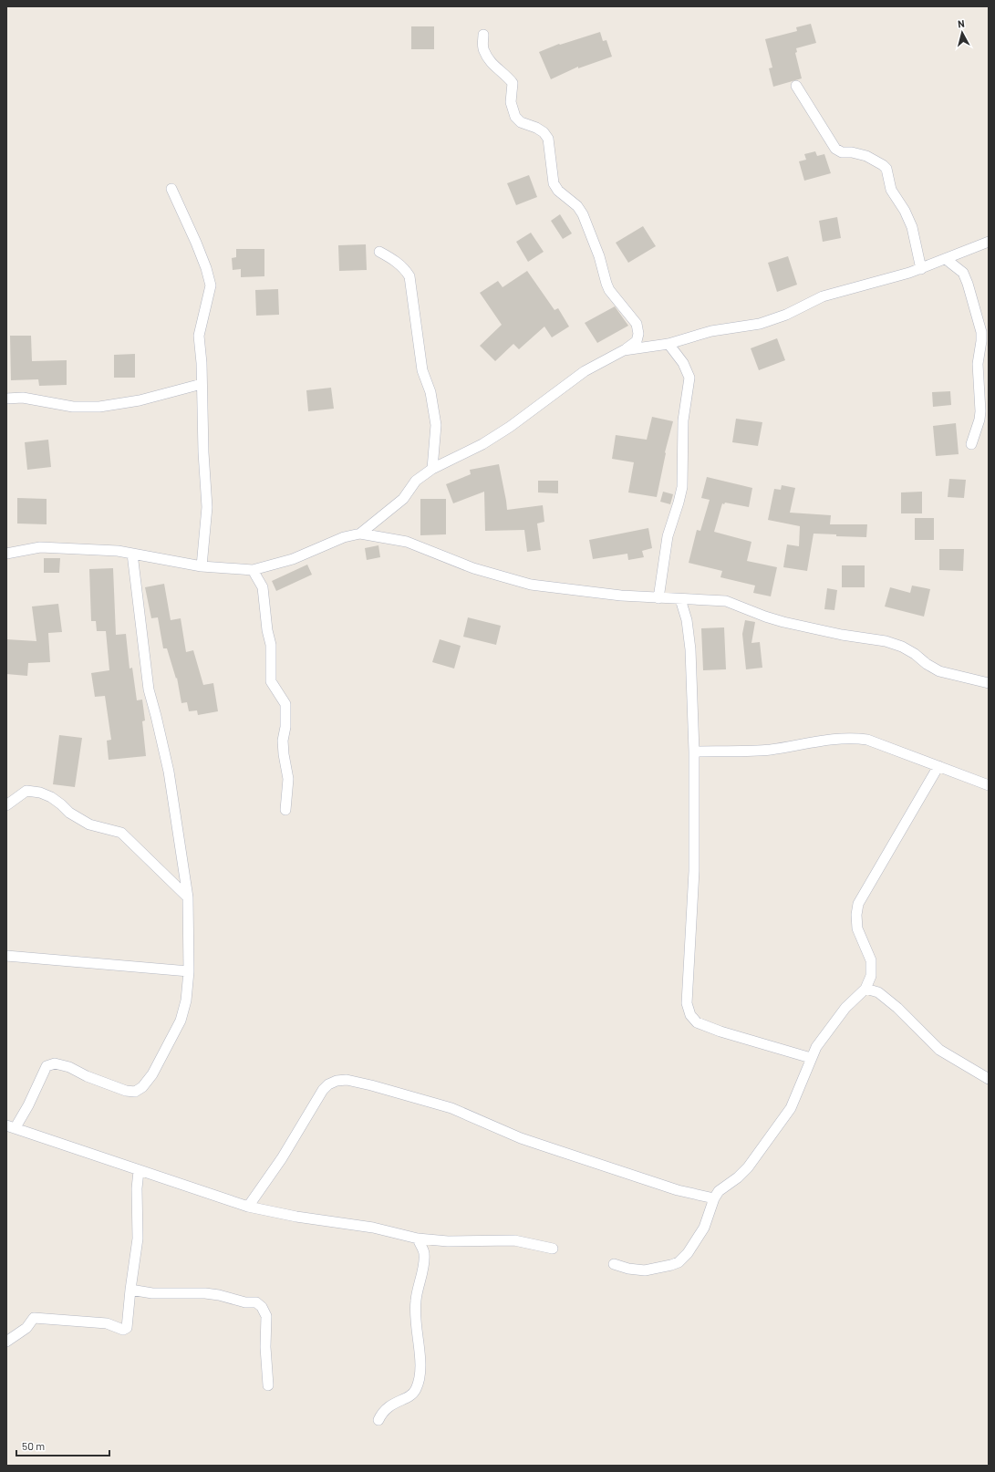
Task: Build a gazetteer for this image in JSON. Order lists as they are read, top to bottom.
{
  "scale_bar": "50 m",
  "north": "top"
}
